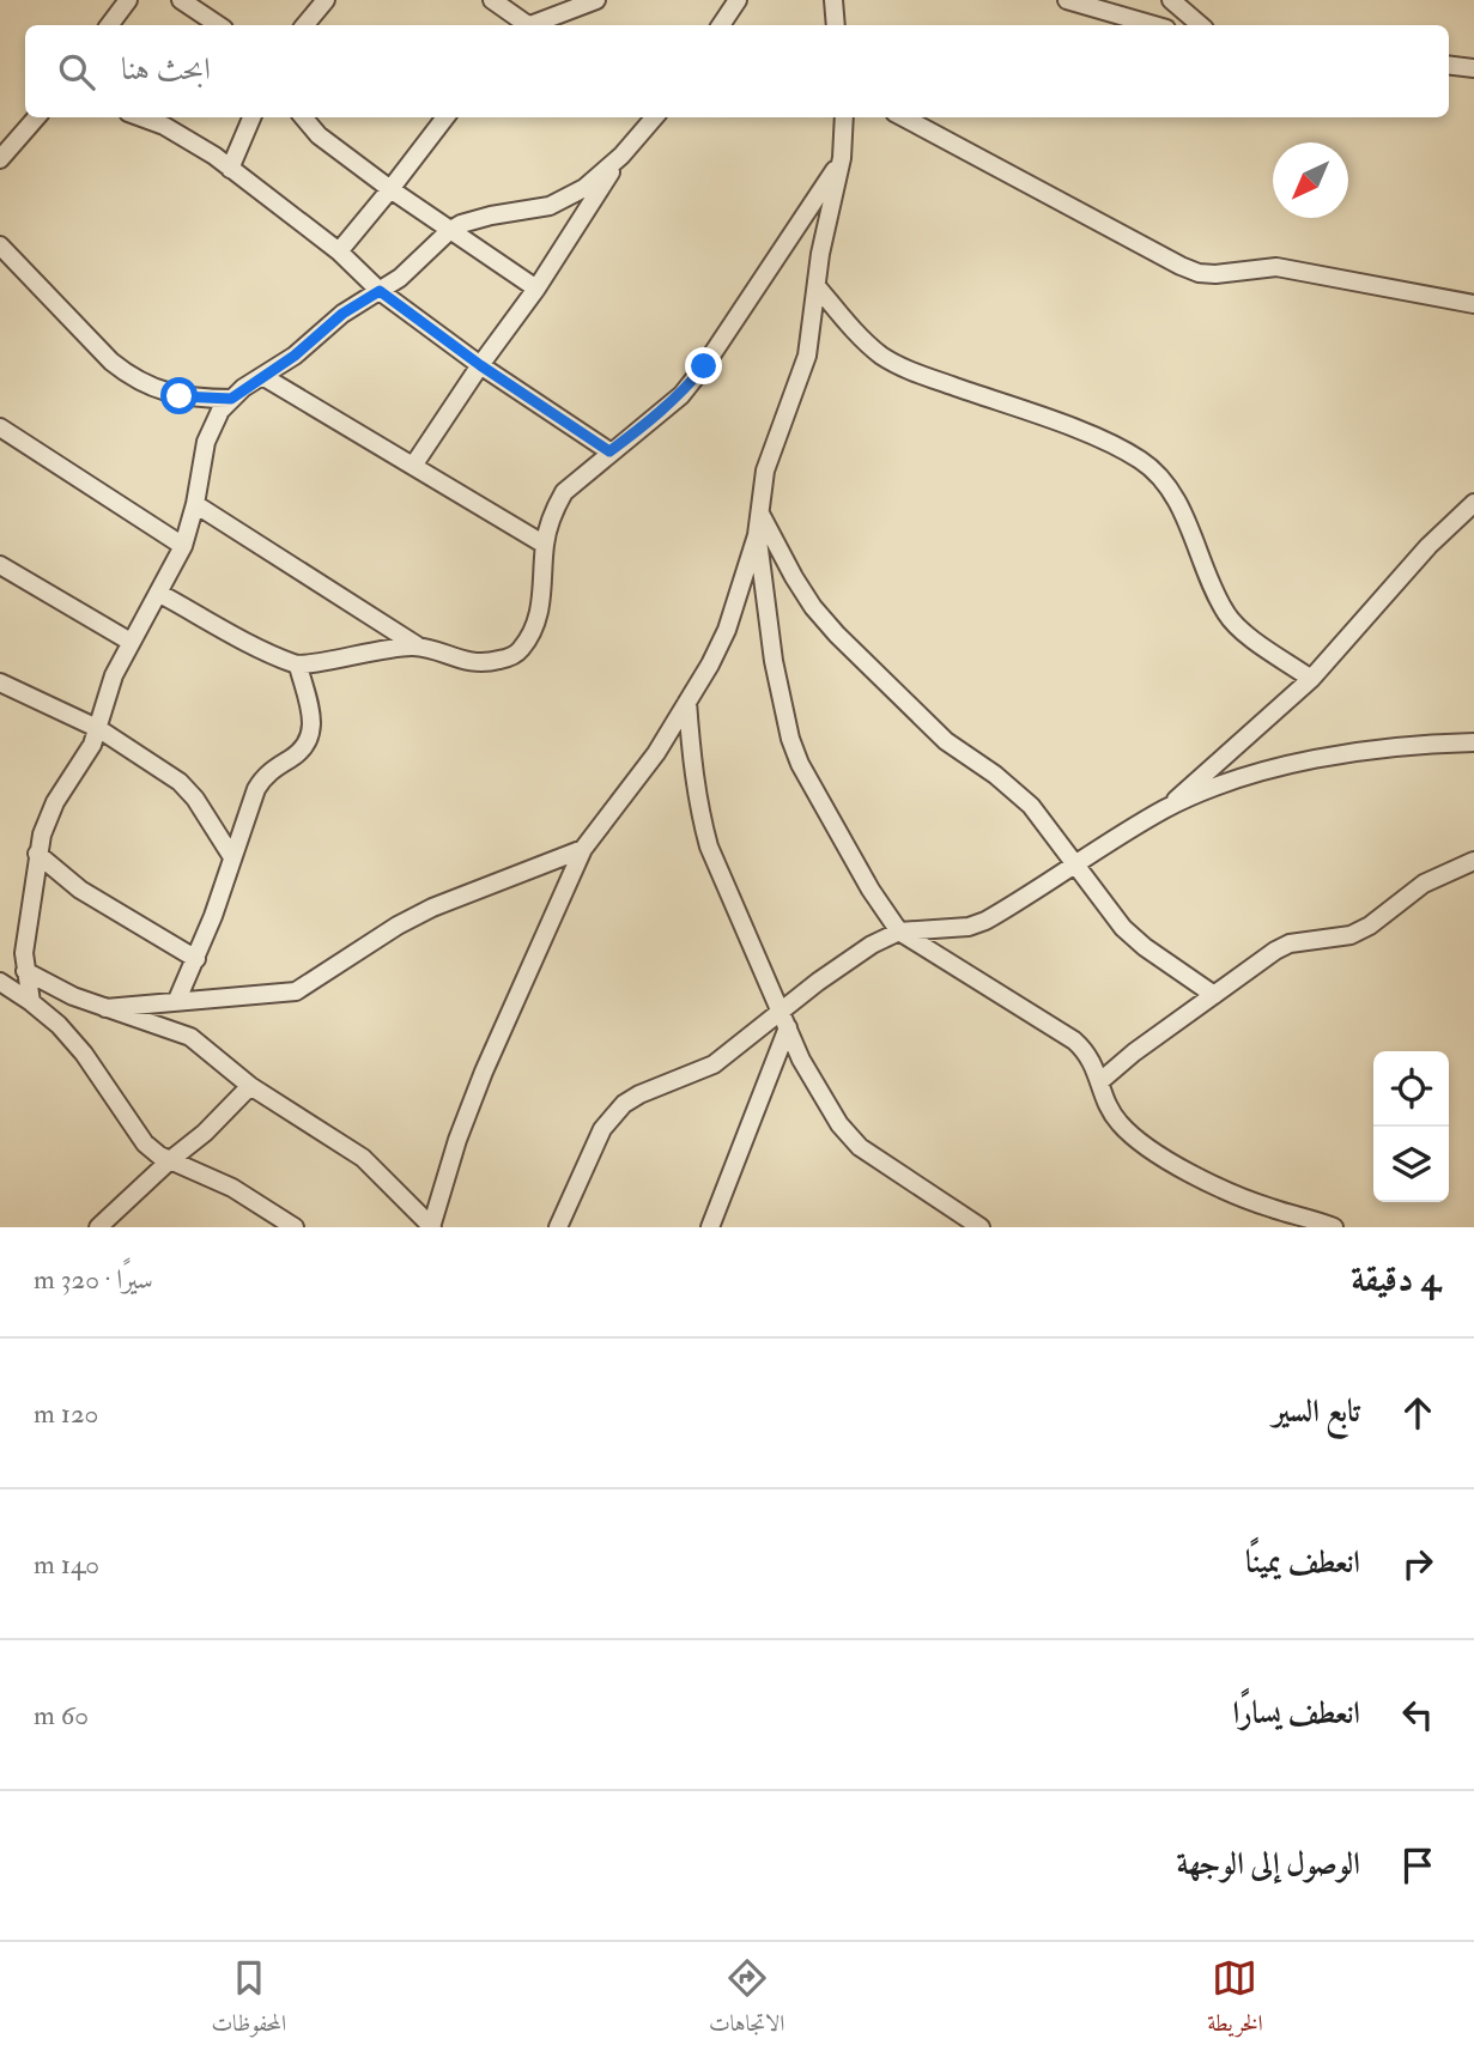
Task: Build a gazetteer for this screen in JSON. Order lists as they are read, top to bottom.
{
  "north": "bottom left",
  "page": {
    "search": "ابحث هنا",
    "heading": ["4 دقيقة", "سيرًا · 320 m"],
    "list": [
      ["تابع السير", "120 m"],
      ["انعطف يمينًا", "140 m"],
      ["انعطف يسارًا", "60 m"],
      "الوصول إلى الوجهة"
    ],
    "nav": ["الخريطة", "الاتجاهات", "المحفوظات"]
  }
}
